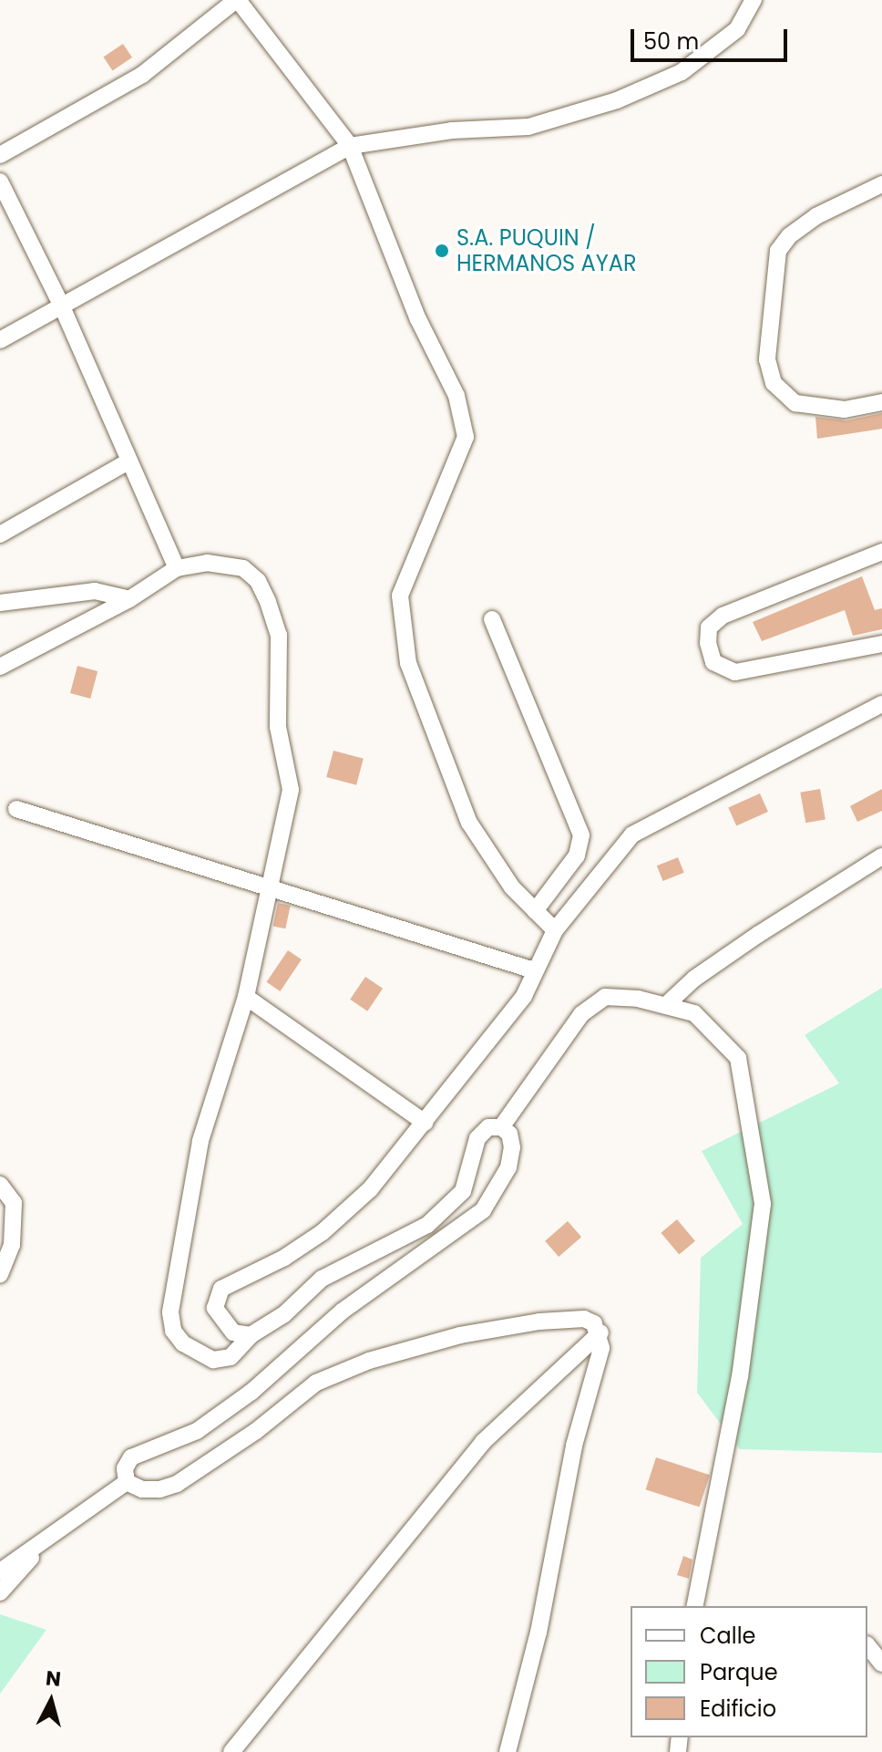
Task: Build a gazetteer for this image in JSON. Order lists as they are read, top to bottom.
{
  "places": ["S.A. PUQUIN / HERMANOS AYAR"],
  "legend": ["Calle", "Parque", "Edificio"],
  "scale_bar": "50 m",
  "north": "top"
}
